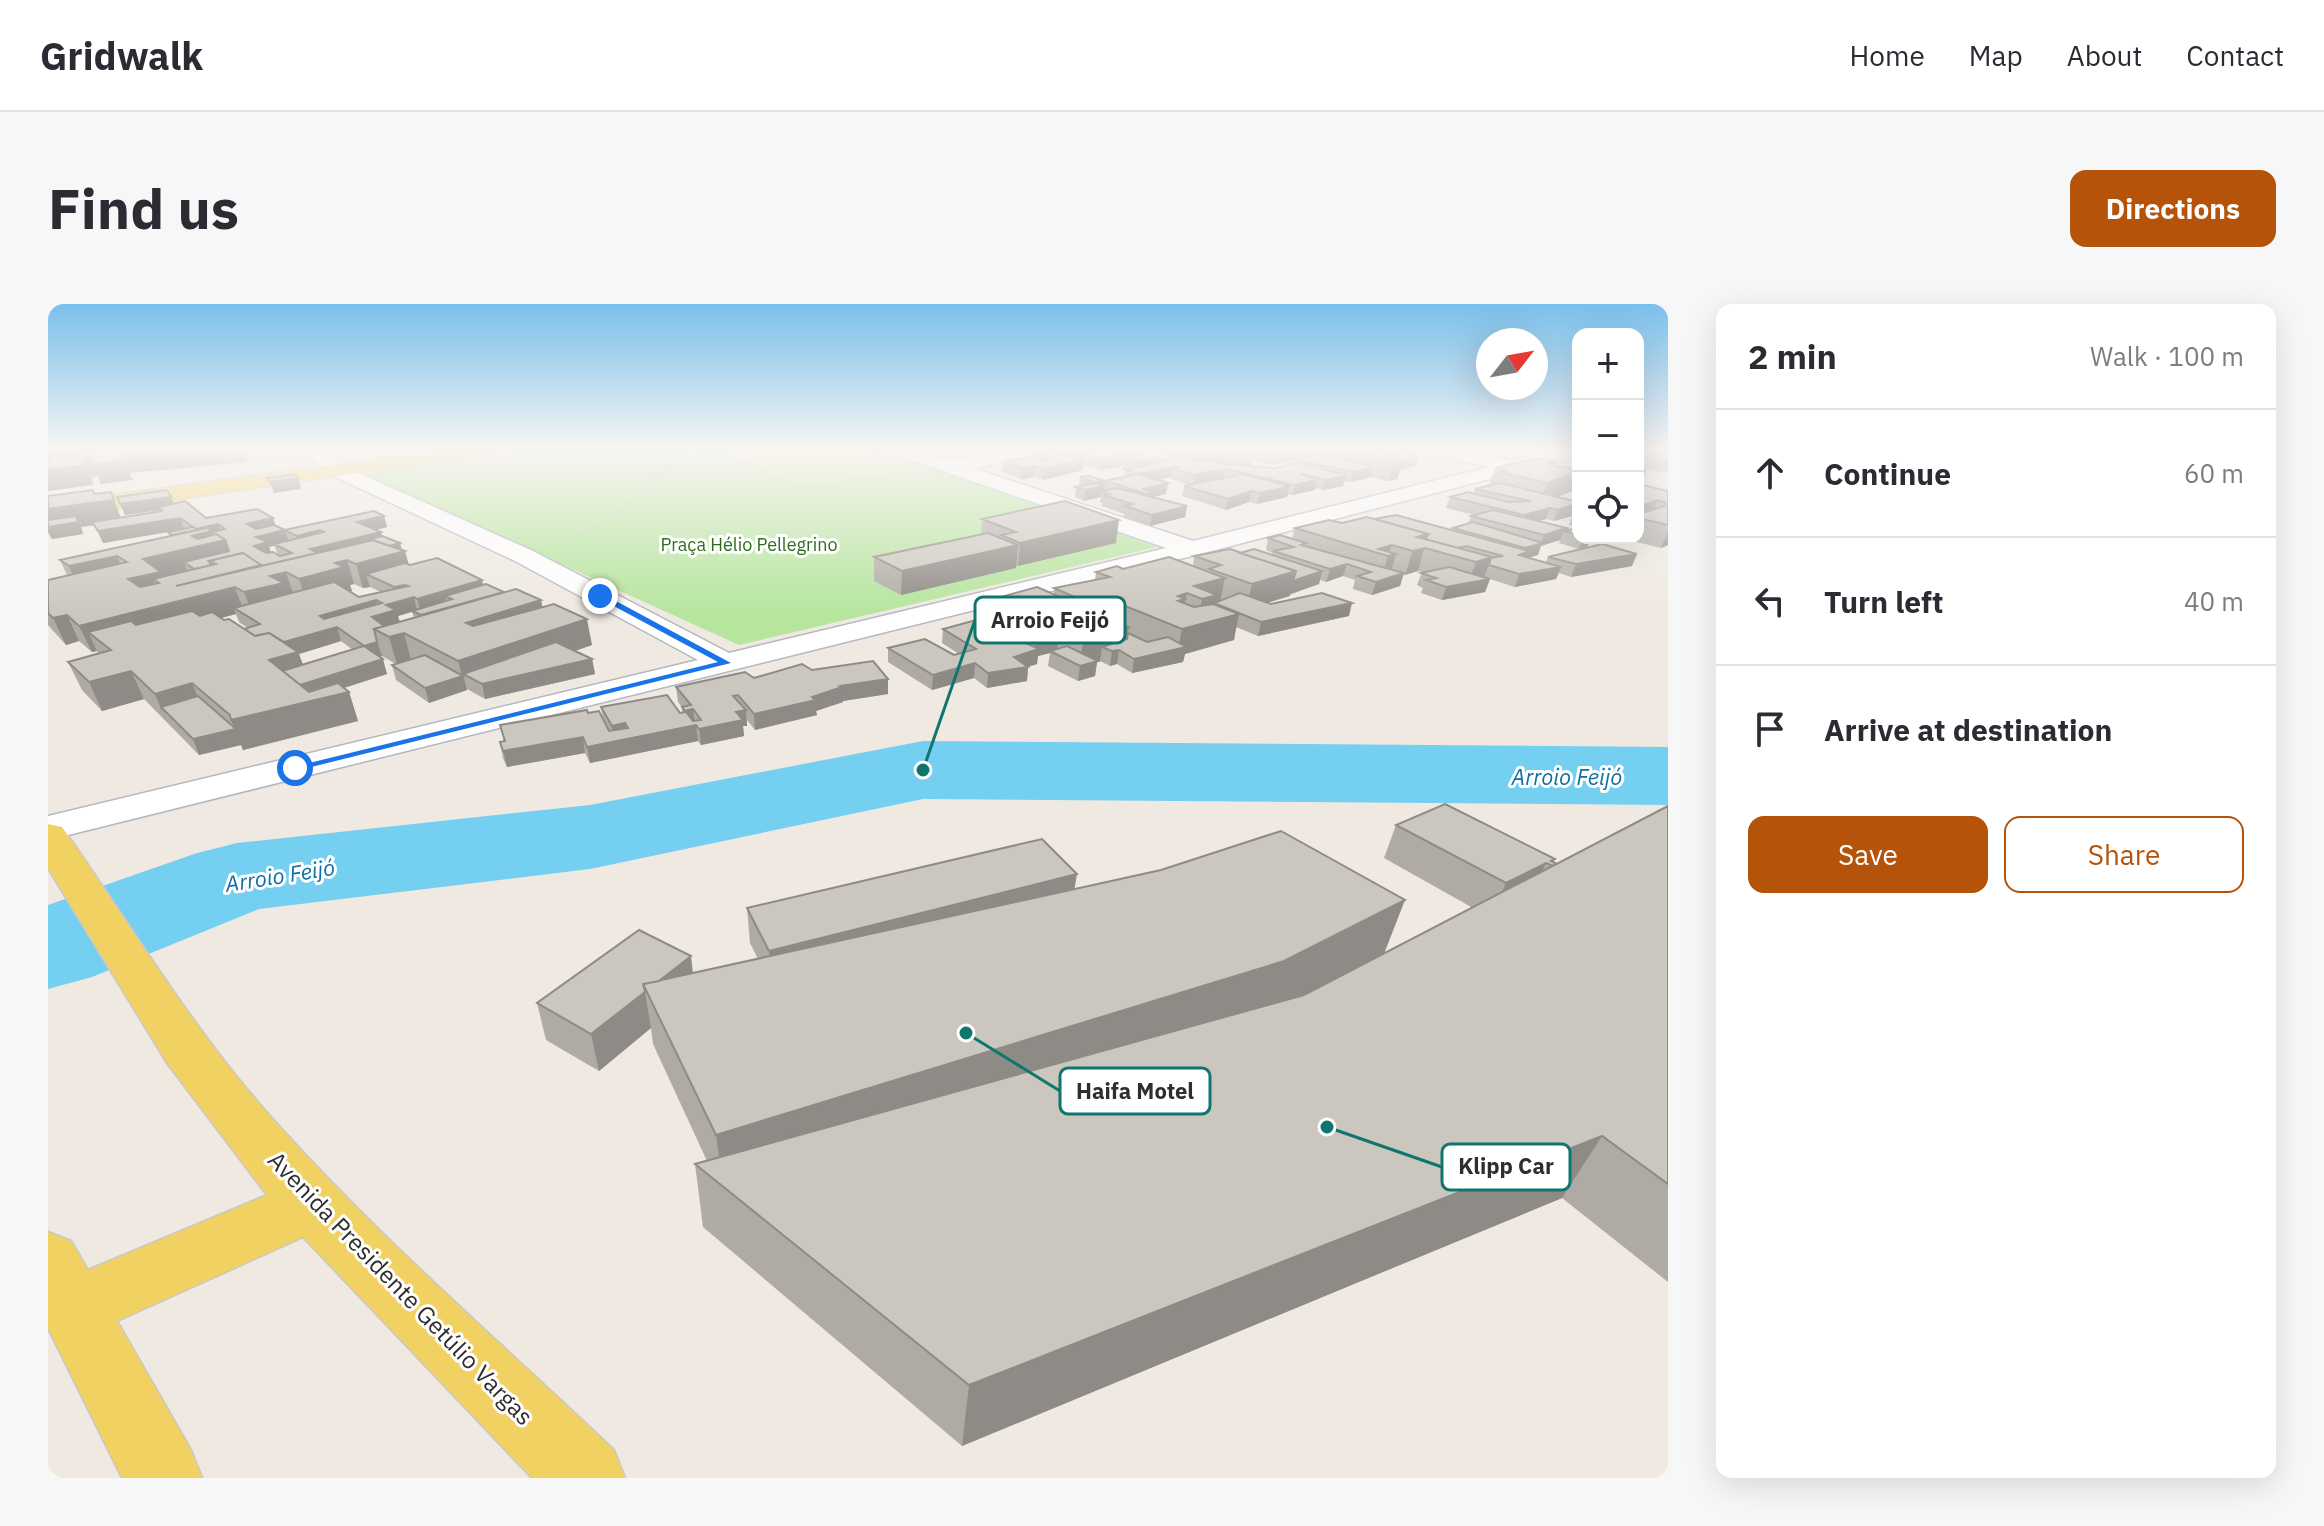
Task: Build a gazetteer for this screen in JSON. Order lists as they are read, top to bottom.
{
  "streets": {
    "main road": ["Avenida Presidente Getúlio Vargas"]
  },
  "water": ["Arroio Feijó"],
  "parks": ["Praça Hélio Pellegrino"],
  "places": ["Arroio Feijó", "Haifa Motel", "Klipp Car"],
  "north": "top right",
  "page": {
    "header": "Gridwalk",
    "nav": [
      "Home",
      "Map",
      "About",
      "Contact"
    ],
    "buttons": [
      "Directions",
      ["Save", "Share"]
    ],
    "title": "Find us",
    "heading": ["2 min", "Walk · 100 m"],
    "map_buttons": ["+", "−"],
    "list": [
      ["Continue", "60 m"],
      ["Turn left", "40 m"],
      "Arrive at destination"
    ]
  }
}
